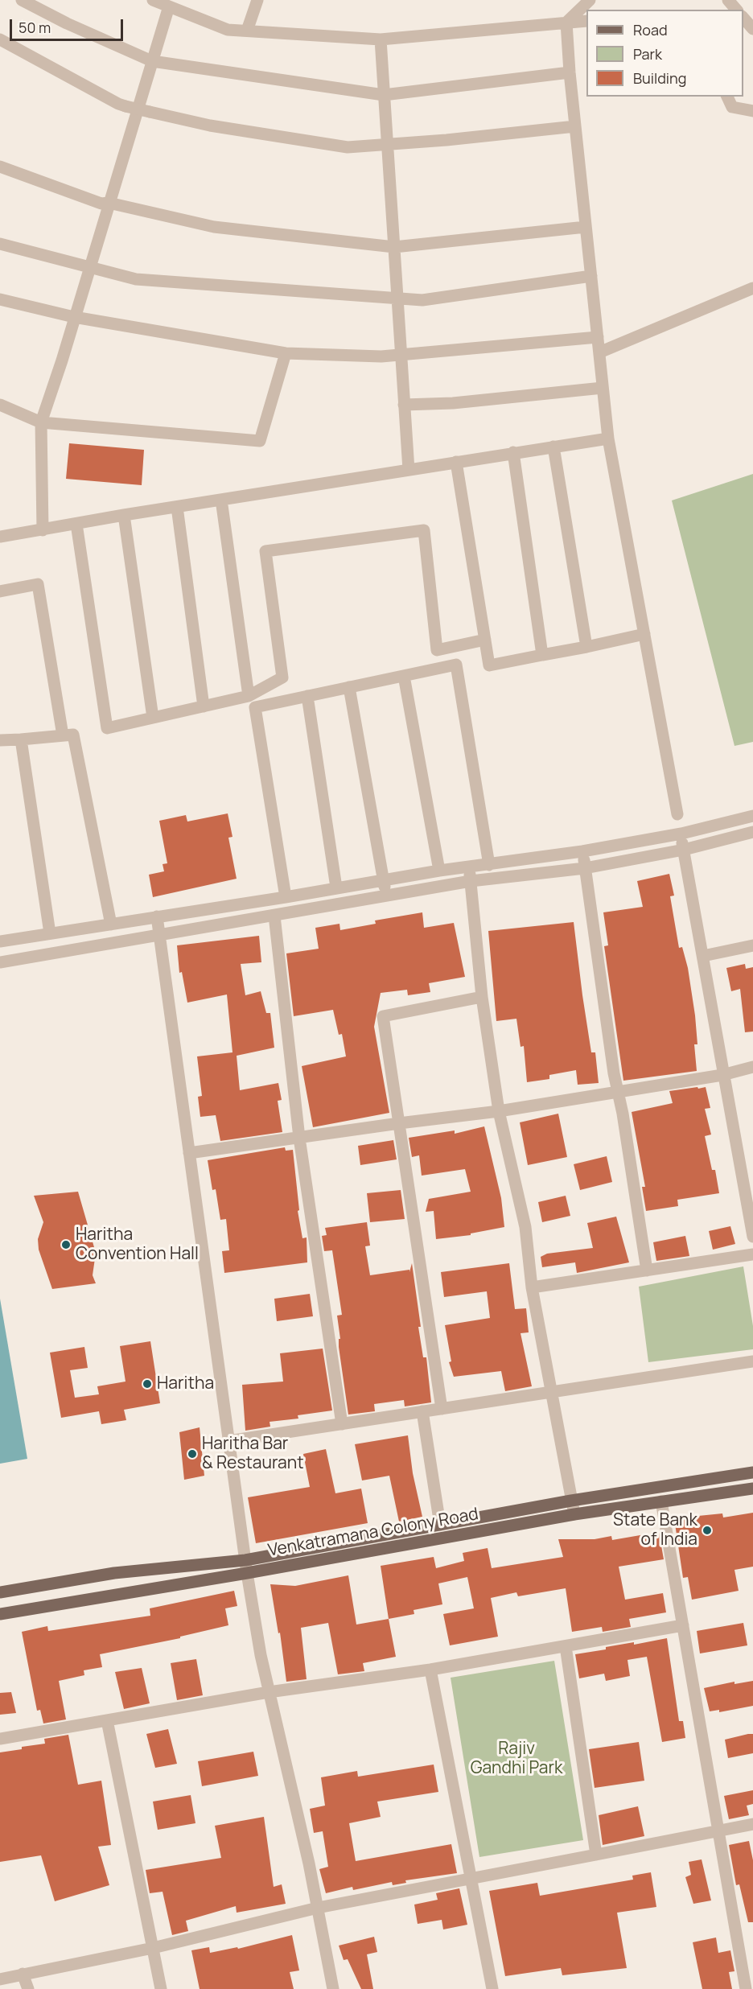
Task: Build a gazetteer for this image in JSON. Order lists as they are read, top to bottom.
{
  "streets": {
    "main road": ["Venkatramana Colony Road"]
  },
  "parks": ["Rajiv Gandhi Park"],
  "places": [
    "Haritha Convention Hall",
    "Haritha",
    "Haritha Bar & Restaurant",
    "State Bank of India"
  ],
  "legend": ["Road", "Park", "Building"],
  "scale_bar": "50 m"
}
